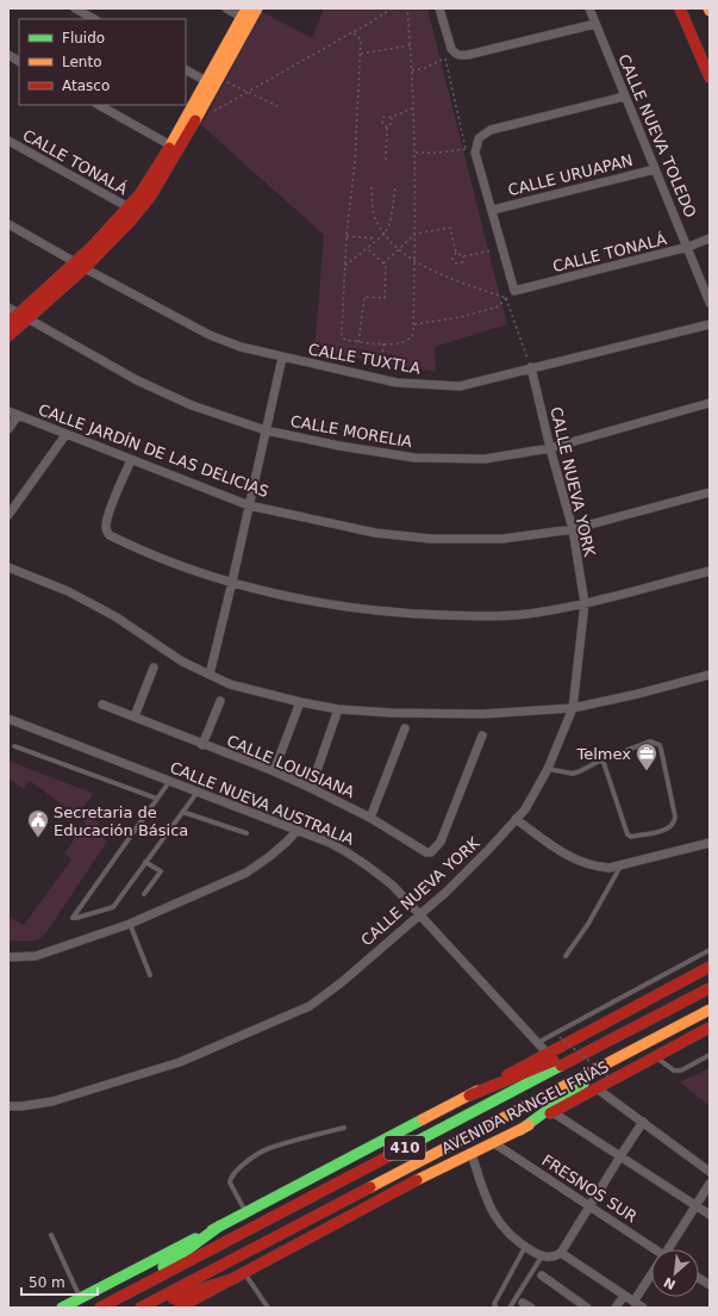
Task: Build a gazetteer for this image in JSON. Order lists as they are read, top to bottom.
{
  "streets": {
    "main road": ["AVENIDA RANGEL FRÍAS", "410"],
    "street": [
      "CALLE NUEVA TOLEDO",
      "CALLE TONALÁ",
      "CALLE URUAPAN",
      "CALLE TUXTLA",
      "CALLE MORELIA",
      "CALLE JARDÍN DE LAS DELICIAS",
      "CALLE NUEVA YORK",
      "CALLE LOUISIANA",
      "CALLE NUEVA AUSTRALIA",
      "FRESNOS SUR"
    ]
  },
  "crossings": [
    ["CALLE NUEVA TOLEDO", "CALLE TONALÁ"],
    ["CALLE NUEVA TOLEDO", "CALLE URUAPAN"],
    ["CALLE TUXTLA", "CALLE NUEVA YORK"],
    ["CALLE MORELIA", "CALLE NUEVA YORK"],
    ["CALLE JARDÍN DE LAS DELICIAS", "CALLE NUEVA YORK"],
    ["CALLE NUEVA YORK", "CALLE NUEVA AUSTRALIA"],
    ["AVENIDA RANGEL FRÍAS", "FRESNOS SUR"]
  ],
  "places": {
    "office": ["Telmex"],
    "public building": ["Secretaria de Educación Básica"]
  },
  "legend": ["Fluido", "Lento", "Atasco"],
  "scale_bar": "50 m",
  "north": "bottom left"
}
